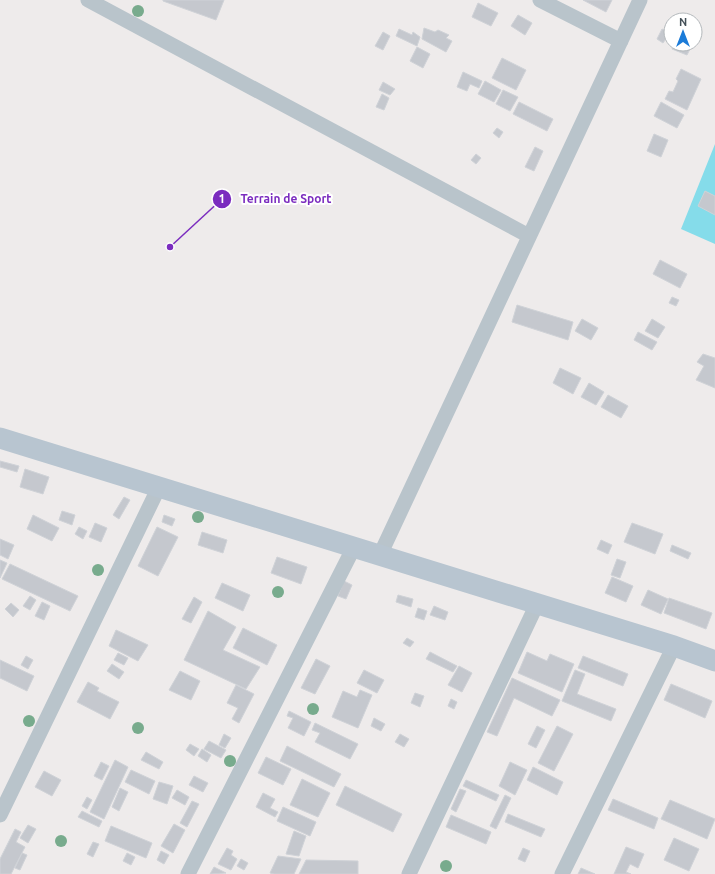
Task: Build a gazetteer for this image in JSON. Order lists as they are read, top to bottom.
{
  "places": ["Terrain de Sport"],
  "north": "top"
}
